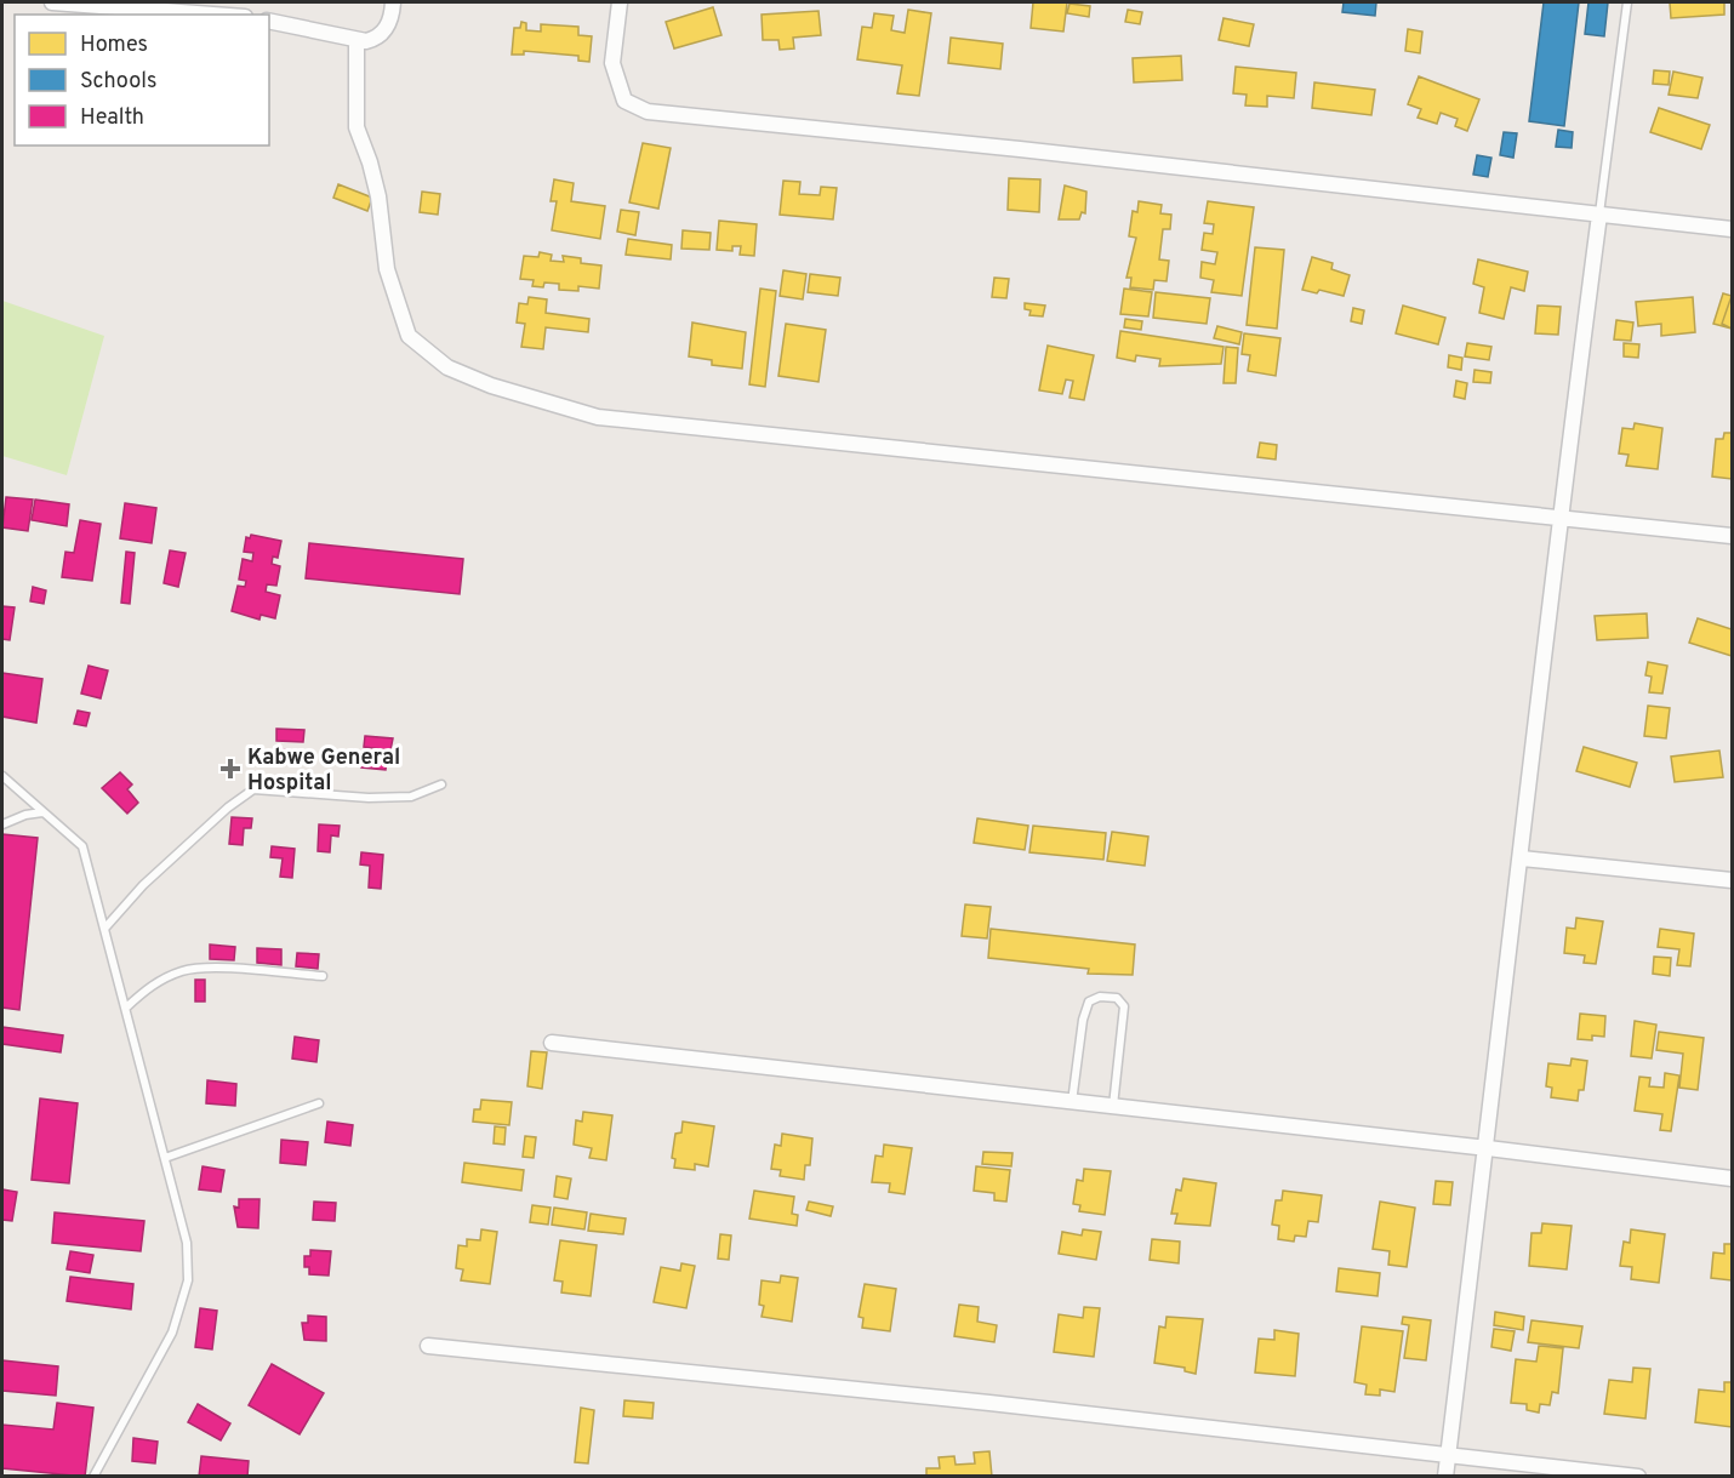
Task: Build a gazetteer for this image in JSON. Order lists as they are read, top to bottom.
{
  "places": {
    "health": ["Kabwe General Hospital"]
  },
  "legend": ["Homes", "Schools", "Health"]
}
